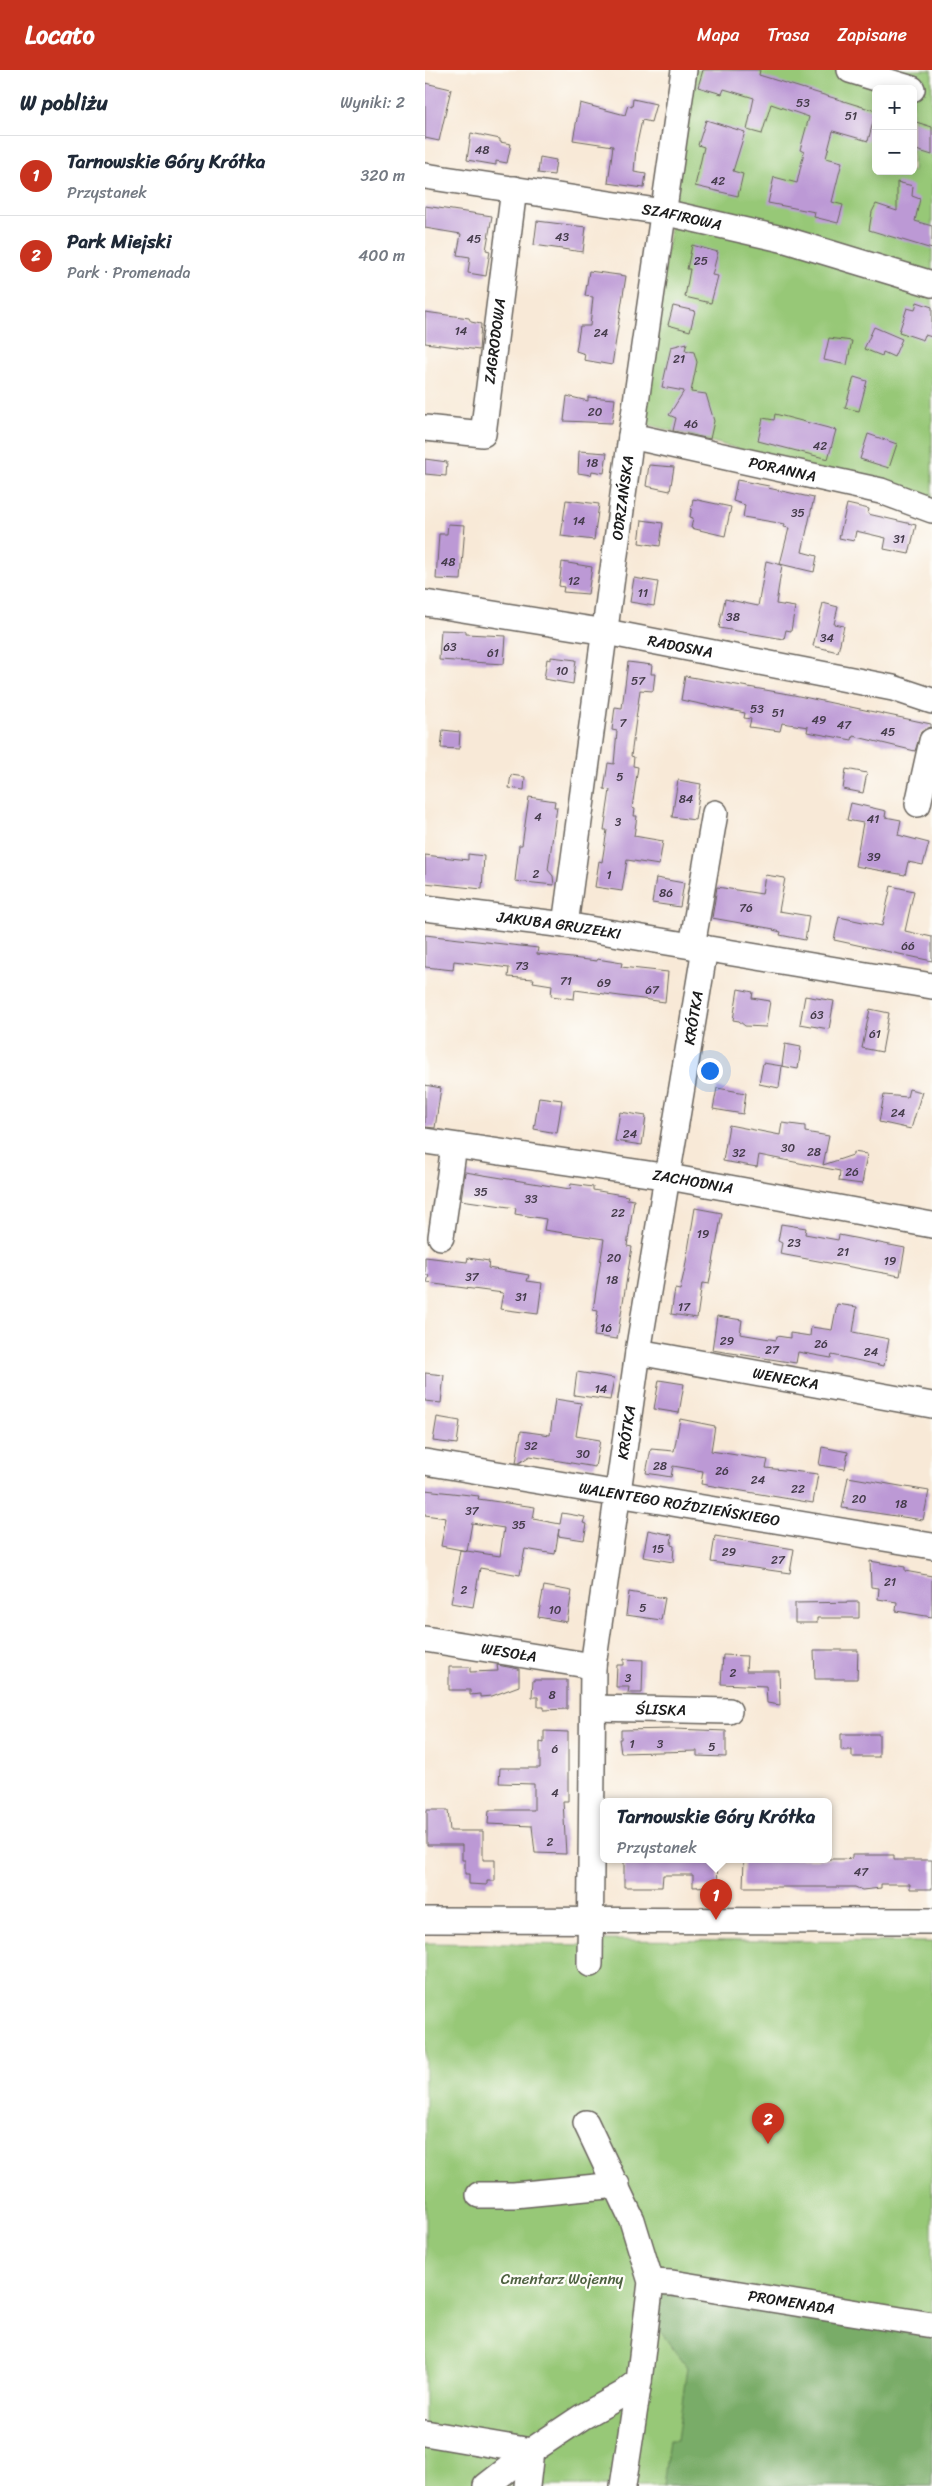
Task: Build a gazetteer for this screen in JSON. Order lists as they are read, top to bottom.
{
  "streets": {
    "street": [
      "SZAFIROWA",
      "ZAGRODOWA",
      "PORANNA",
      "ODRZAŃSKA",
      "RADOSNA",
      "JAKUBA GRUZEŁKI",
      "KRÓTKA",
      "ZACHODNIA",
      "WENECKA",
      "WALENTEGO ROŹDZIEŃSKIEGO",
      "WESOŁA",
      "ŚLISKA",
      "PROMENADA"
    ]
  },
  "crossings": [
    ["SZAFIROWA", "ZAGRODOWA"],
    ["SZAFIROWA", "ODRZAŃSKA"],
    ["PORANNA", "ODRZAŃSKA"],
    ["ODRZAŃSKA", "RADOSNA"],
    ["ODRZAŃSKA", "JAKUBA GRUZEŁKI"],
    ["JAKUBA GRUZEŁKI", "KRÓTKA"],
    ["KRÓTKA", "ZACHODNIA"],
    ["KRÓTKA", "WENECKA"],
    ["KRÓTKA", "WALENTEGO ROŹDZIEŃSKIEGO"],
    ["KRÓTKA", "WESOŁA"],
    ["KRÓTKA", "ŚLISKA"]
  ],
  "parks": ["Cmentarz Wojenny"],
  "house_numbers": [
    "53",
    "51",
    "48",
    "42",
    "43",
    "45",
    "25",
    "14",
    "24",
    "21",
    "20",
    "46",
    "42",
    "18",
    "35",
    "14",
    "31",
    "48",
    "12",
    "11",
    "38",
    "34",
    "63",
    "61",
    "10",
    "57",
    "53",
    "51",
    "49",
    "7",
    "47",
    "45",
    "5",
    "84",
    "4",
    "41",
    "3",
    "39",
    "2",
    "1",
    "86",
    "76",
    "66",
    "73",
    "71",
    "69",
    "67",
    "63",
    "61",
    "24",
    "24",
    "30",
    "28",
    "32",
    "26",
    "35",
    "33",
    "22",
    "19",
    "23",
    "21",
    "20",
    "19",
    "37",
    "18",
    "31",
    "17",
    "16",
    "29",
    "26",
    "27",
    "24",
    "14",
    "32",
    "30",
    "28",
    "26",
    "24",
    "22",
    "20",
    "18",
    "37",
    "35",
    "15",
    "29",
    "27",
    "21",
    "2",
    "5",
    "10",
    "2",
    "3",
    "8",
    "1",
    "3",
    "5",
    "6",
    "4",
    "2",
    "47"
  ],
  "page": {
    "header": "Locato",
    "nav": ["Mapa", "Trasa", "Zapisane"],
    "heading": ["W pobliżu", "Wyniki: 2"],
    "map_buttons": ["+", "−"],
    "list": [
      {
        "mark": "1",
        "name": "Tarnowskie Góry Krótka",
        "note": "Przystanek",
        "value": "320 m"
      },
      {
        "mark": "2",
        "name": "Park Miejski",
        "note": "Park · Promenada",
        "value": "400 m"
      }
    ],
    "popup": ["Tarnowskie Góry Krótka", "Przystanek"],
    "pins": ["1", "2"]
  }
}
